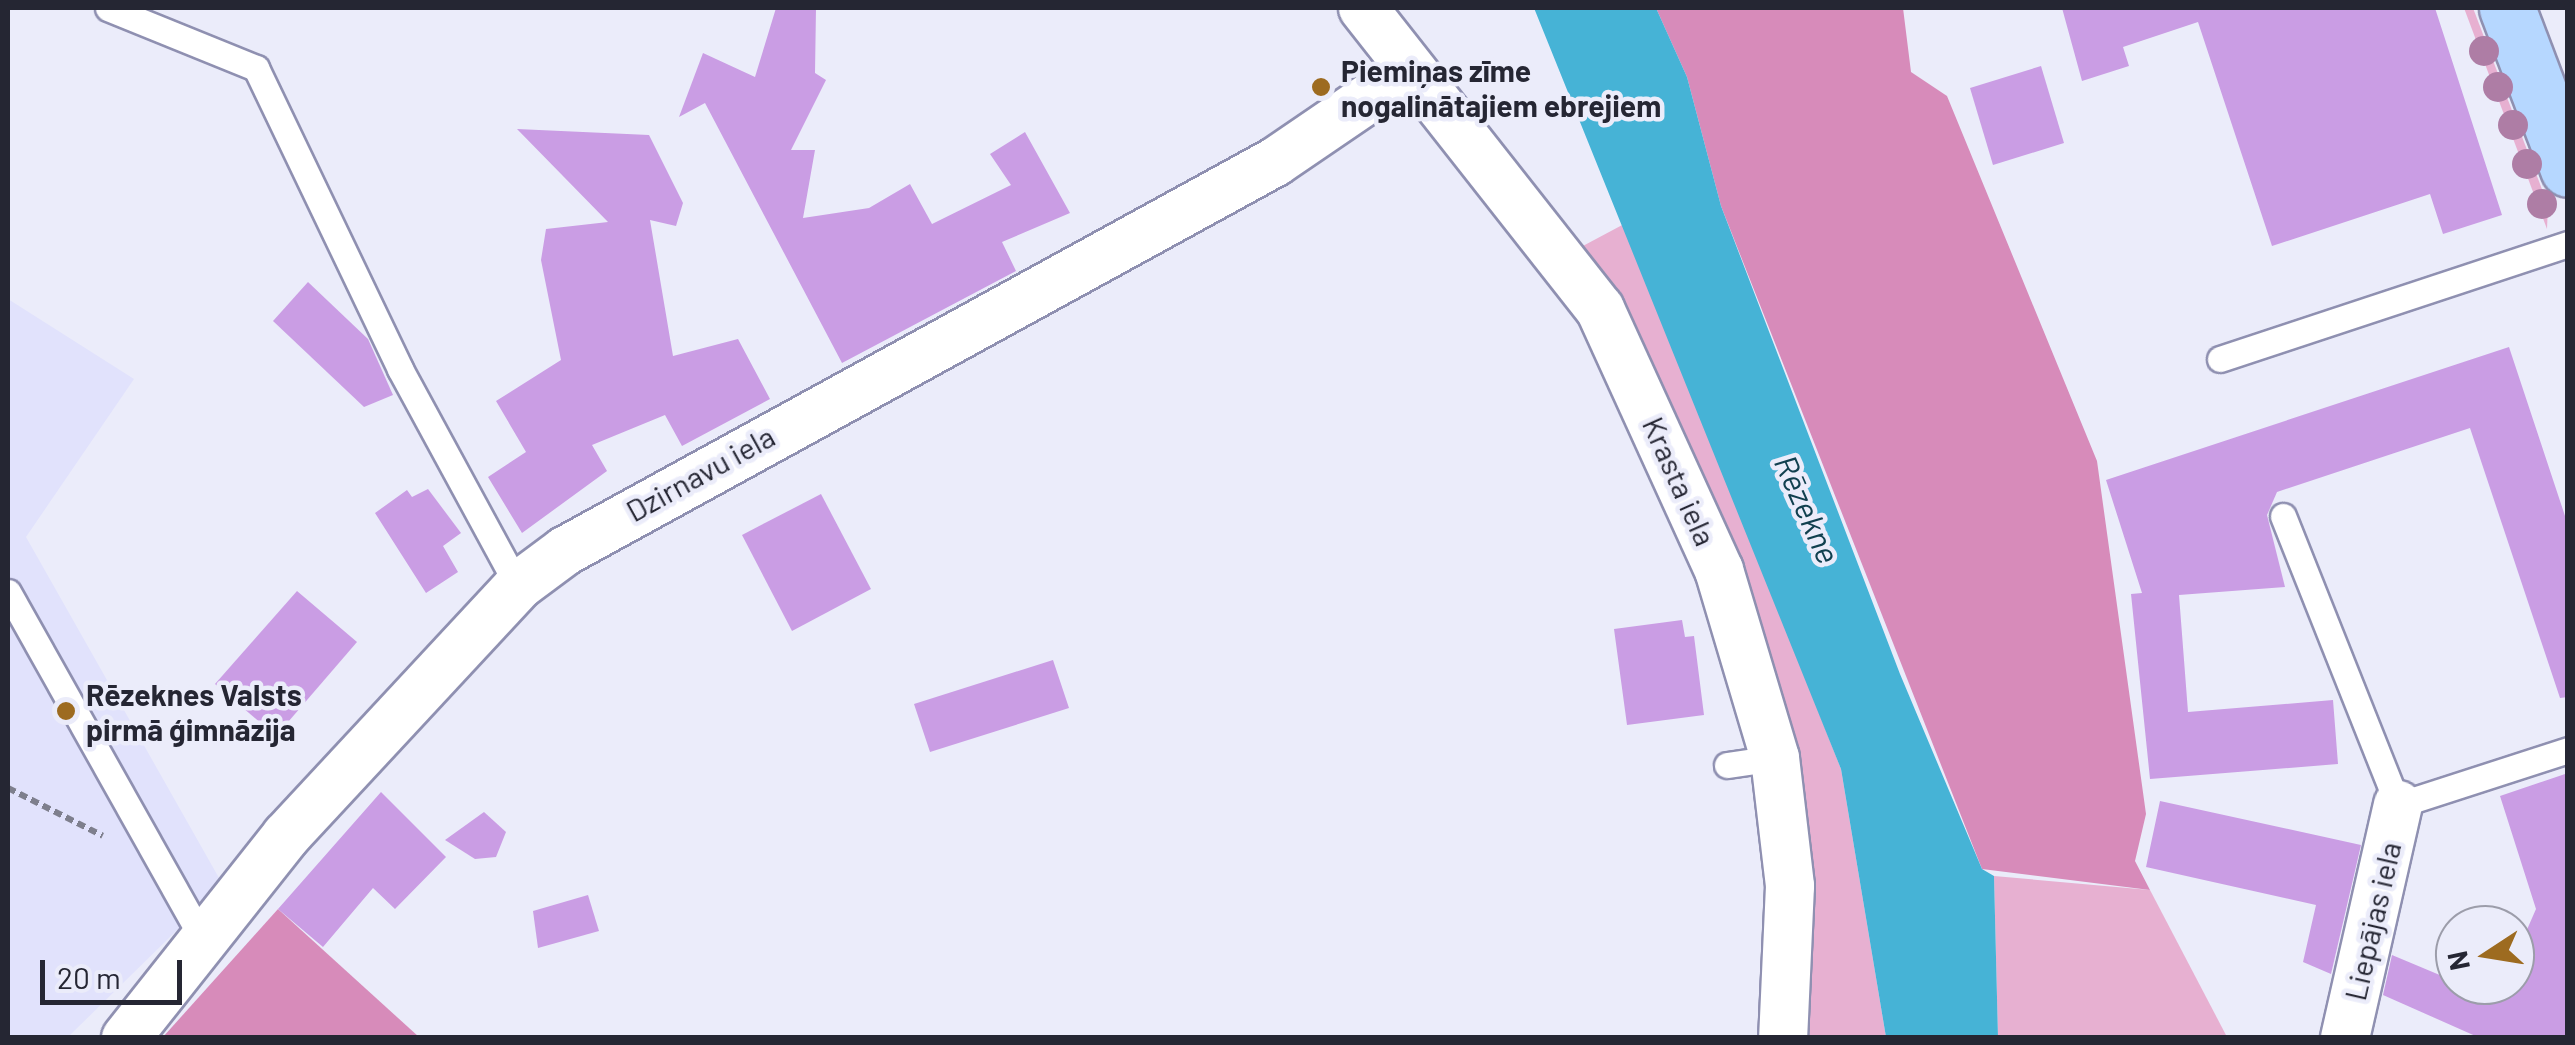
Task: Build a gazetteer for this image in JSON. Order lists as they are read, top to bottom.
{
  "streets": {
    "street": ["Dzirnavu iela", "Krasta iela", "Liepājas iela"]
  },
  "crossings": [
    ["Dzirnavu iela", "Krasta iela"]
  ],
  "water": ["Rēzekne"],
  "places": ["Piemiņas zīme nogalinātajiem ebrejiem", "Rēzeknes Valsts pirmā ģimnāzija"],
  "scale_bar": "20 m",
  "north": "left"
}
